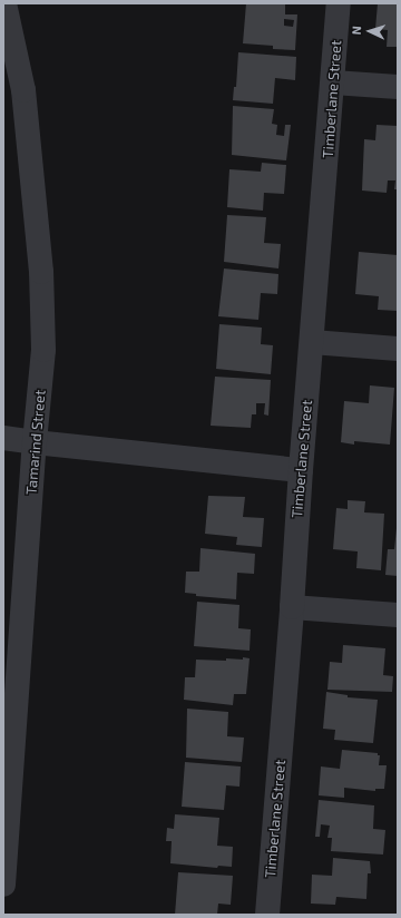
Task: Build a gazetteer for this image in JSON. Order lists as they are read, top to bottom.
{
  "streets": {
    "street": ["Timberlane Street", "Tamarind Street"]
  },
  "north": "left"
}
